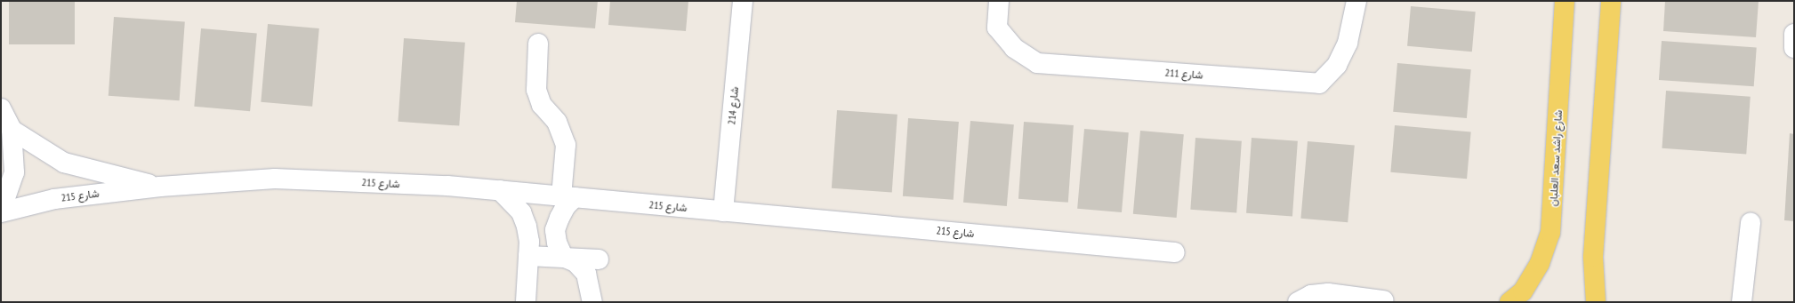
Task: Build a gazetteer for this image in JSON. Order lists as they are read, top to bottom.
{
  "streets": {
    "main road": ["شارع راشد سعد العلبان"],
    "street": ["شارع 211", "شارع 214", "شارع 215"]
  },
  "crossings": [
    ["شارع 214", "شارع 215"]
  ]
}
